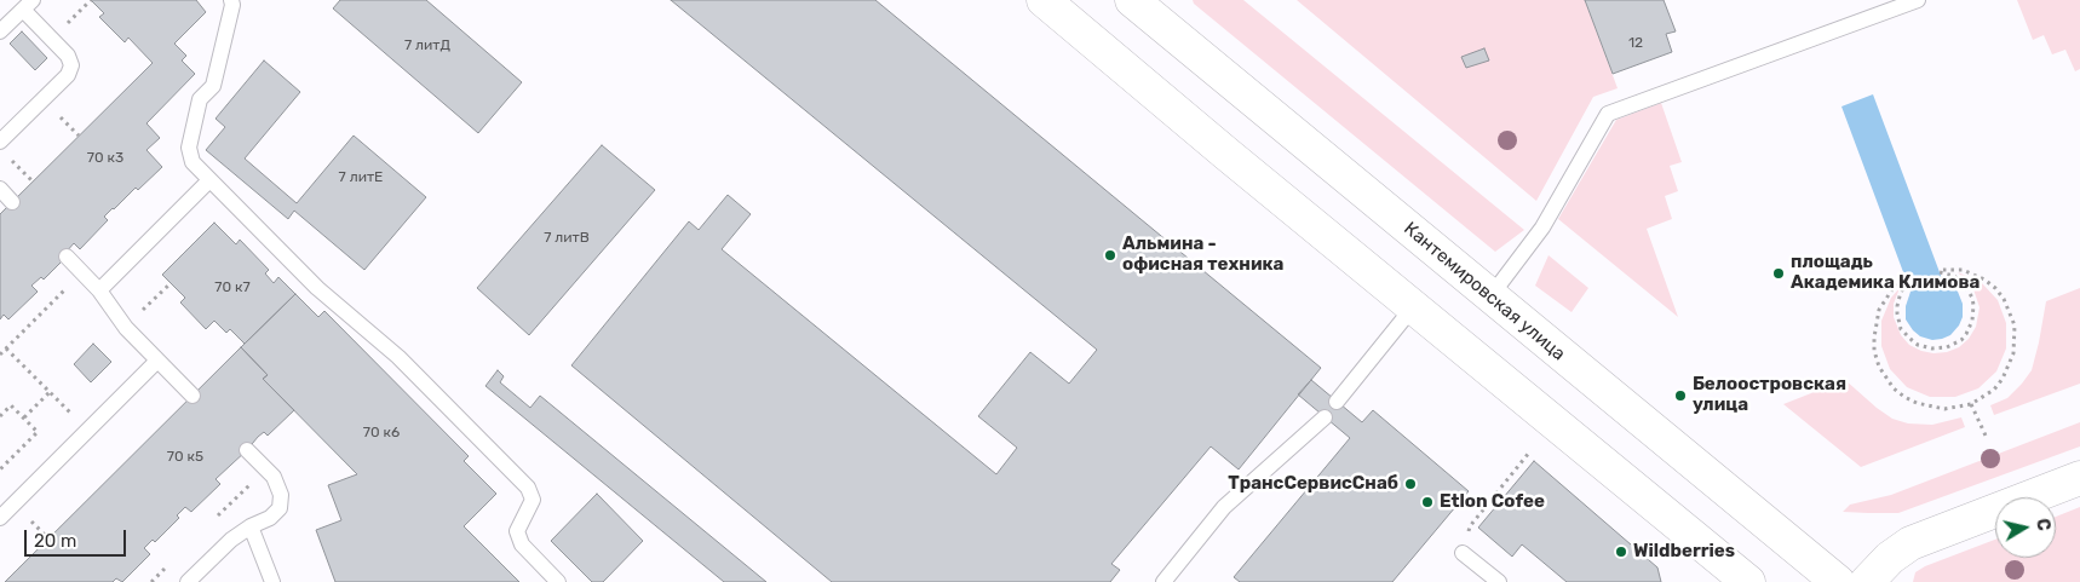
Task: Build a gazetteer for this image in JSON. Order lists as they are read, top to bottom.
{
  "streets": {
    "main road": ["Кантемировская улица"]
  },
  "places": [
    "Альмина - офисная техника",
    "площадь Академика Климова",
    "Белоостровская улица",
    "ТрансСервисСнаб",
    "Etlon Cofee",
    "Wildberries"
  ],
  "house_numbers": [
    "12",
    "7 литД",
    "70 к3",
    "7 литЕ",
    "7 литВ",
    "70 к7",
    "70 к6",
    "70 к5"
  ],
  "scale_bar": "20 m",
  "north": "right"
}
